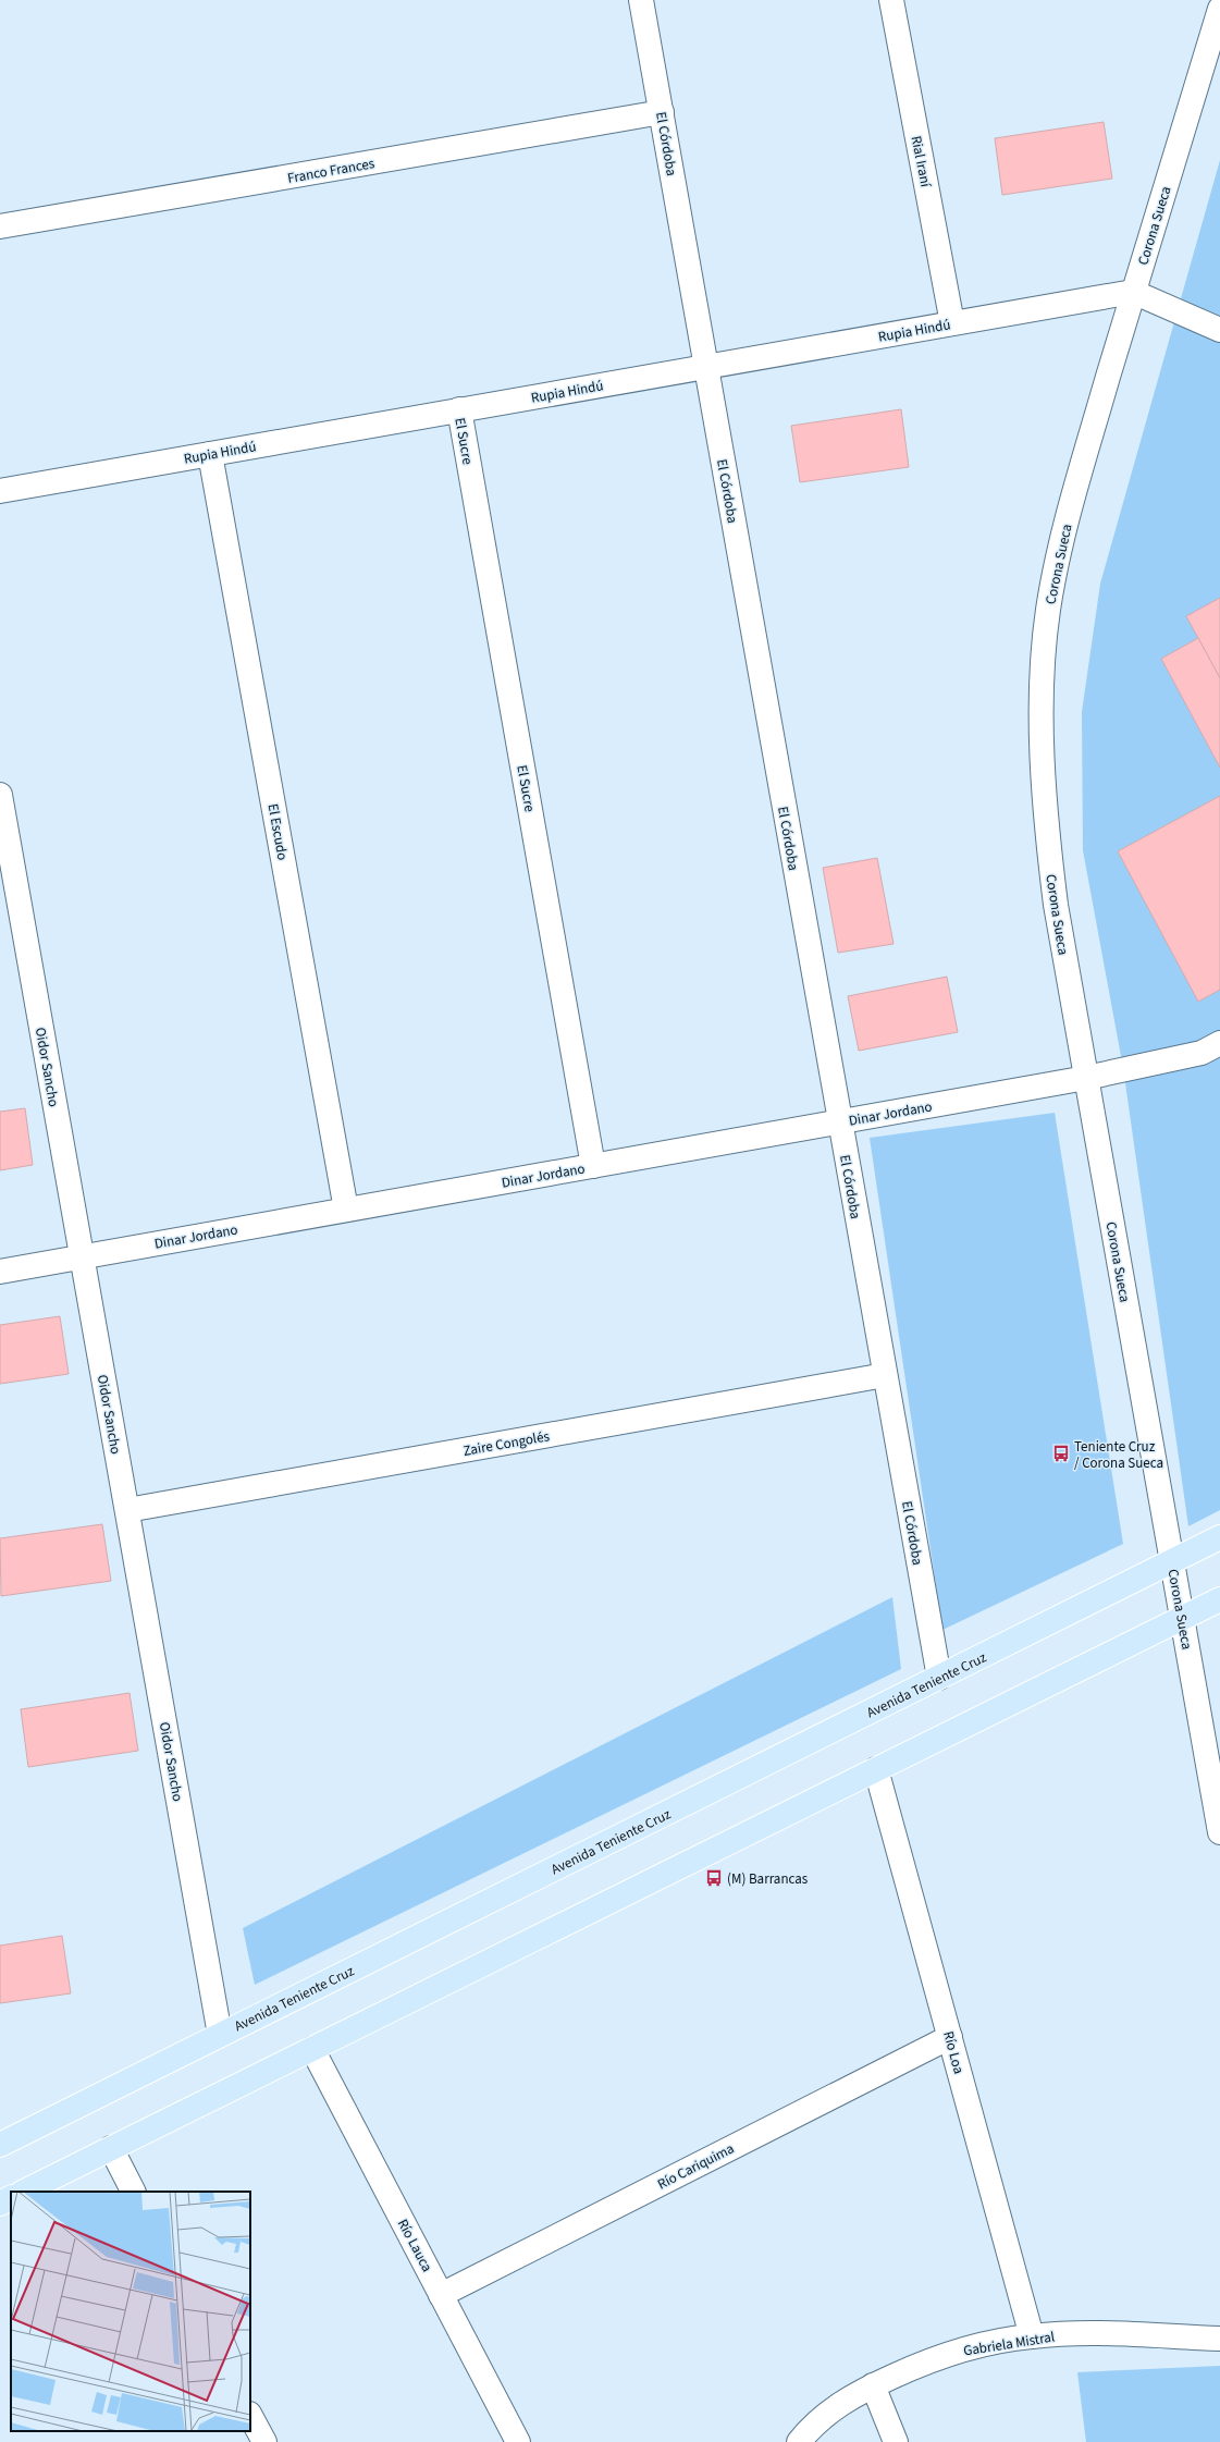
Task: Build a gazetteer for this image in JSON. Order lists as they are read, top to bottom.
{
  "streets": {
    "main road": ["Avenida Teniente Cruz"],
    "street": [
      "El Córdoba",
      "Rial Iraní",
      "Franco Frances",
      "Corona Sueca",
      "Rupia Hindú",
      "El Sucre",
      "El Escudo",
      "Oidor Sancho",
      "Dinar Jordano",
      "Zaire Congolés",
      "Río Loa",
      "Río Cariquima",
      "Río Lauca",
      "Gabriela Mistral"
    ]
  },
  "crossings": [
    ["El Córdoba", "Franco Frances"],
    ["El Córdoba", "Rupia Hindú"],
    ["El Córdoba", "Dinar Jordano"],
    ["El Córdoba", "Zaire Congolés"],
    ["El Córdoba", "Avenida Teniente Cruz"],
    ["Rial Iraní", "Rupia Hindú"],
    ["Corona Sueca", "Rupia Hindú"],
    ["Corona Sueca", "Dinar Jordano"],
    ["Corona Sueca", "Avenida Teniente Cruz"],
    ["Rupia Hindú", "El Sucre"],
    ["Rupia Hindú", "El Escudo"],
    ["El Sucre", "Dinar Jordano"],
    ["El Escudo", "Dinar Jordano"],
    ["Oidor Sancho", "Dinar Jordano"],
    ["Oidor Sancho", "Zaire Congolés"],
    ["Oidor Sancho", "Avenida Teniente Cruz"],
    ["Río Loa", "Río Cariquima"],
    ["Río Loa", "Gabriela Mistral"],
    ["Río Cariquima", "Río Lauca"]
  ],
  "places": {
    "bus stop": ["Teniente Cruz / Corona Sueca", "(M) Barrancas"]
  }
}
